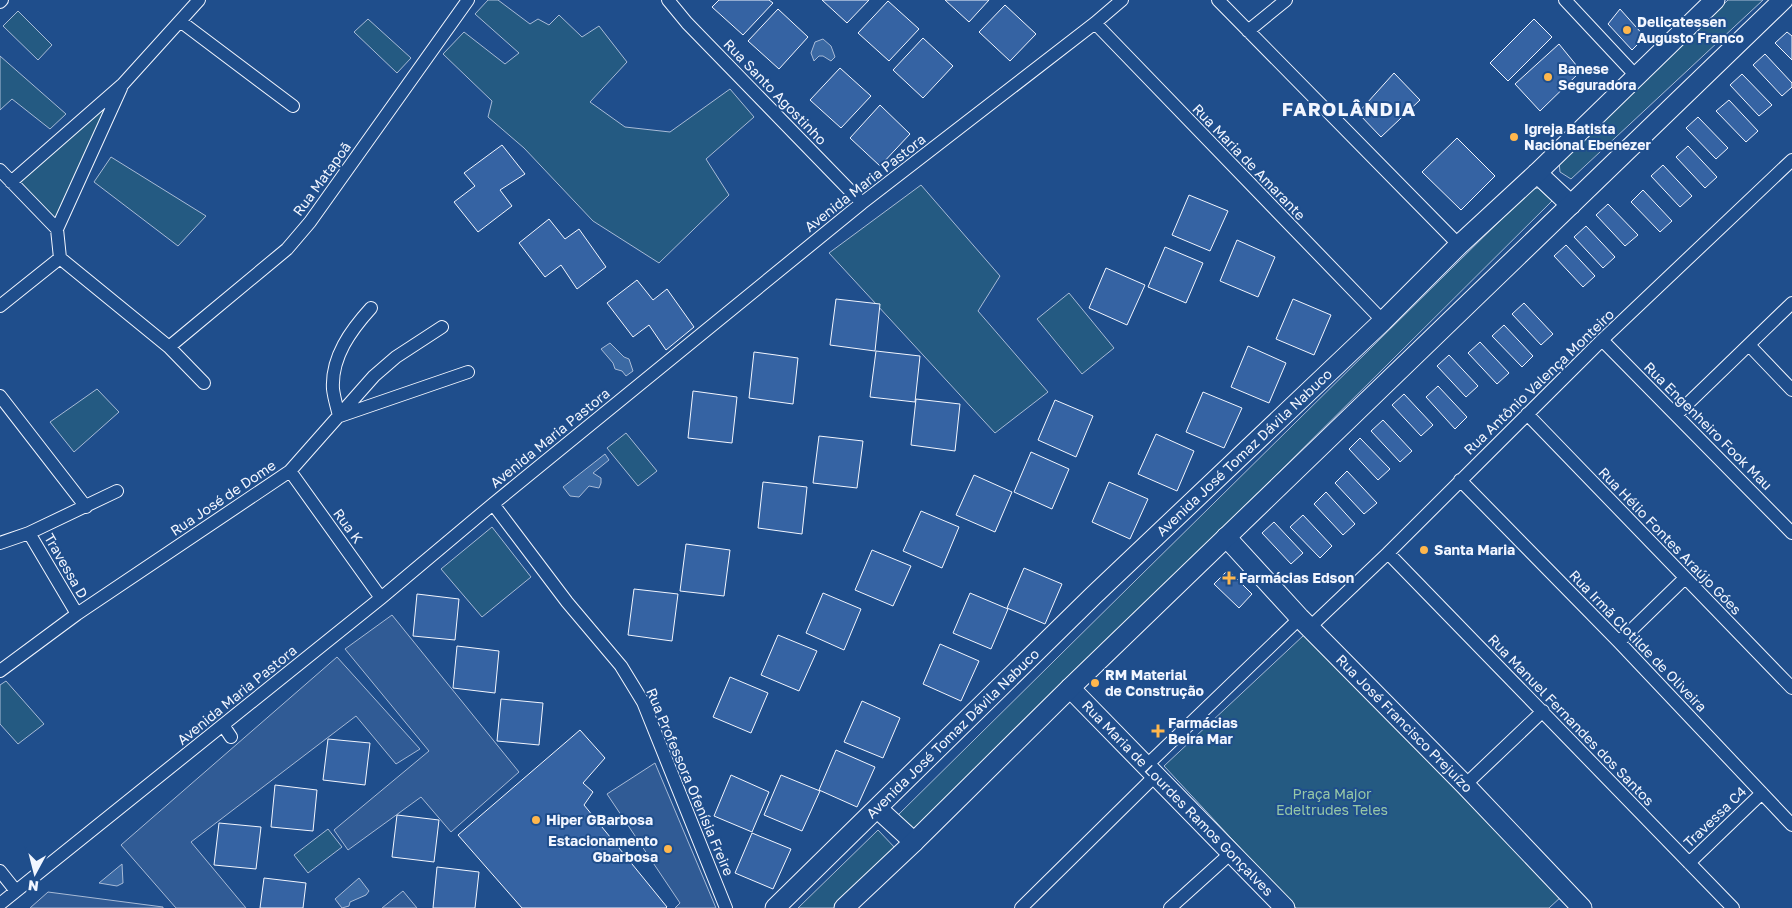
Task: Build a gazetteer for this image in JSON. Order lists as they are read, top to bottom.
{
  "streets": {
    "main road": ["Avenida José Tomaz Dávila Nabuco", "Rua José Francisco Prejuízo", "Rua Maria de Lourdes Ramos Gonçalves"],
    "street": [
      "Rua Santo Agostinho",
      "Rua Maria de Amarante",
      "Rua Matapoã",
      "Avenida Maria Pastora",
      "Rua Antônio Valença Monteiro",
      "Rua Engenheiro Fook Mau",
      "Rua José de Dome",
      "Rua K",
      "Rua Hélio Fontes Araújo Góes",
      "Travessa D",
      "Rua Irmã Clotilde de Oliveira",
      "Rua Manuel Fernandes dos Santos",
      "Rua Professora Ofenísia Freire",
      "Travessa C4"
    ]
  },
  "crossings": [
    ["Rua Santo Agostinho", "Avenida Maria Pastora"],
    ["Rua Maria de Amarante", "Avenida Maria Pastora"],
    ["Rua Maria de Amarante", "Avenida José Tomaz Dávila Nabuco"],
    ["Avenida Maria Pastora", "Rua K"],
    ["Avenida Maria Pastora", "Rua Professora Ofenísia Freire"],
    ["Rua Antônio Valença Monteiro", "Rua Engenheiro Fook Mau"],
    ["Rua Antônio Valença Monteiro", "Rua Hélio Fontes Araújo Góes"],
    ["Rua Antônio Valença Monteiro", "Rua Irmã Clotilde de Oliveira"],
    ["Rua Antônio Valença Monteiro", "Rua Manuel Fernandes dos Santos"],
    ["Rua Antônio Valença Monteiro", "Rua José Francisco Prejuízo"],
    ["Rua Antônio Valença Monteiro", "Rua Maria de Lourdes Ramos Gonçalves"],
    ["Rua José de Dome", "Rua K"],
    ["Rua José de Dome", "Travessa D"],
    ["Rua Irmã Clotilde de Oliveira", "Travessa C4"],
    ["Rua Manuel Fernandes dos Santos", "Travessa C4"]
  ],
  "districts": ["FAROLÂNDIA"],
  "parks": ["Praça Major Edeltrudes Teles"],
  "places": {
    "other": [
      "Delicatessen Augusto Franco",
      "Banese Seguradora",
      "Igreja Batista Nacional Ebenezer",
      "Santa Maria",
      "RM Material de Construção",
      "Hiper GBarbosa",
      "Estacionamento Gbarbosa"
    ],
    "health": ["Farmácias Edson", "Farmácias Beira Mar"]
  },
  "north": "bottom"
}
